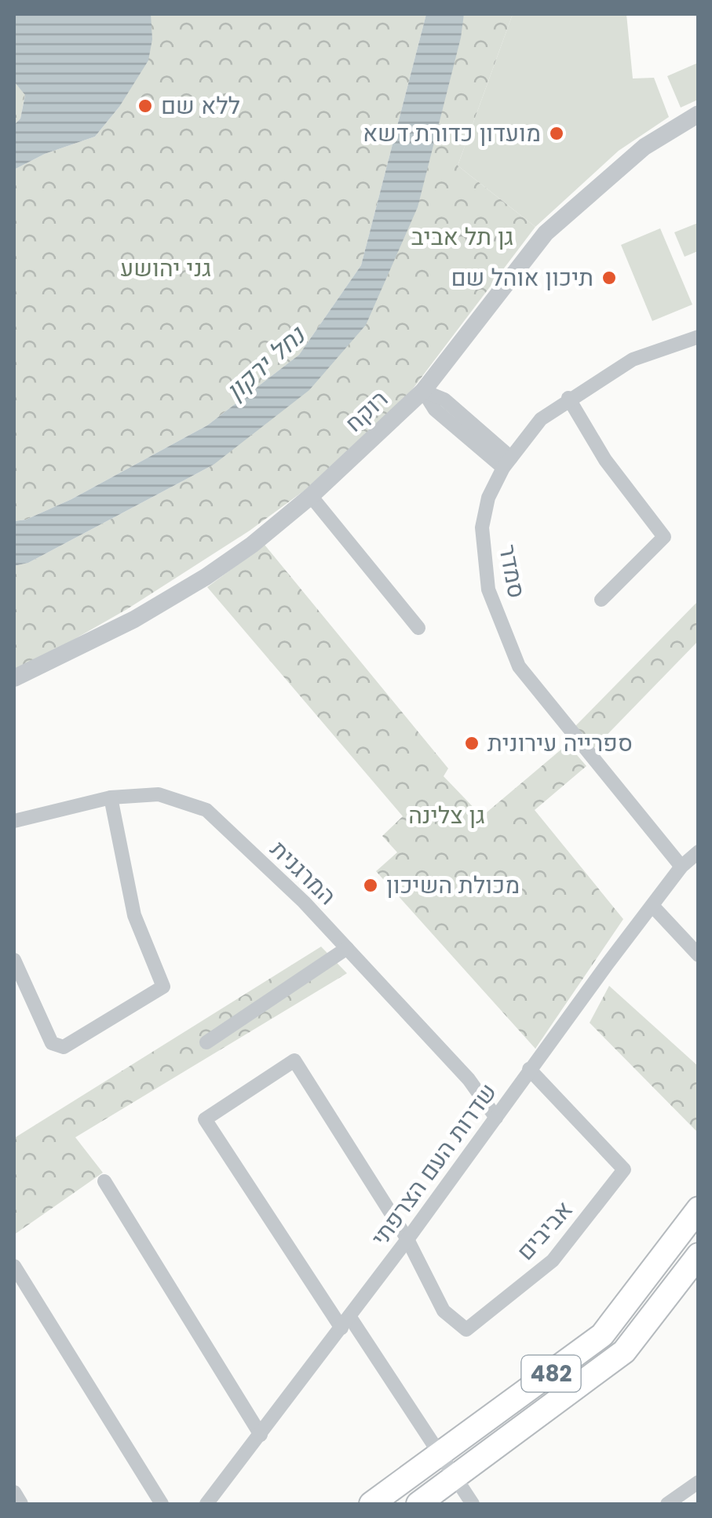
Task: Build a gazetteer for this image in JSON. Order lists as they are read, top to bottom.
{
  "streets": {
    "main road": ["482"],
    "street": [
      "רוקח",
      "סמדר",
      "המרגנית",
      "שדרות העם הצרפתי",
      "אביבים"
    ]
  },
  "crossings": [
    ["סמדר", "שדרות העם הצרפתי"],
    ["המרגנית", "שדרות העם הצרפתי"],
    ["שדרות העם הצרפתי", "אביבים"]
  ],
  "water": ["נחל ירקון"],
  "parks": ["גן תל אביב", "גני יהושע", "גן צלינה"],
  "places": [
    "ללא שם",
    "מועדון כדורת דשא",
    "תיכון אוהל שם",
    "ספרייה עירונית",
    "מכולת השיכון"
  ]
}
